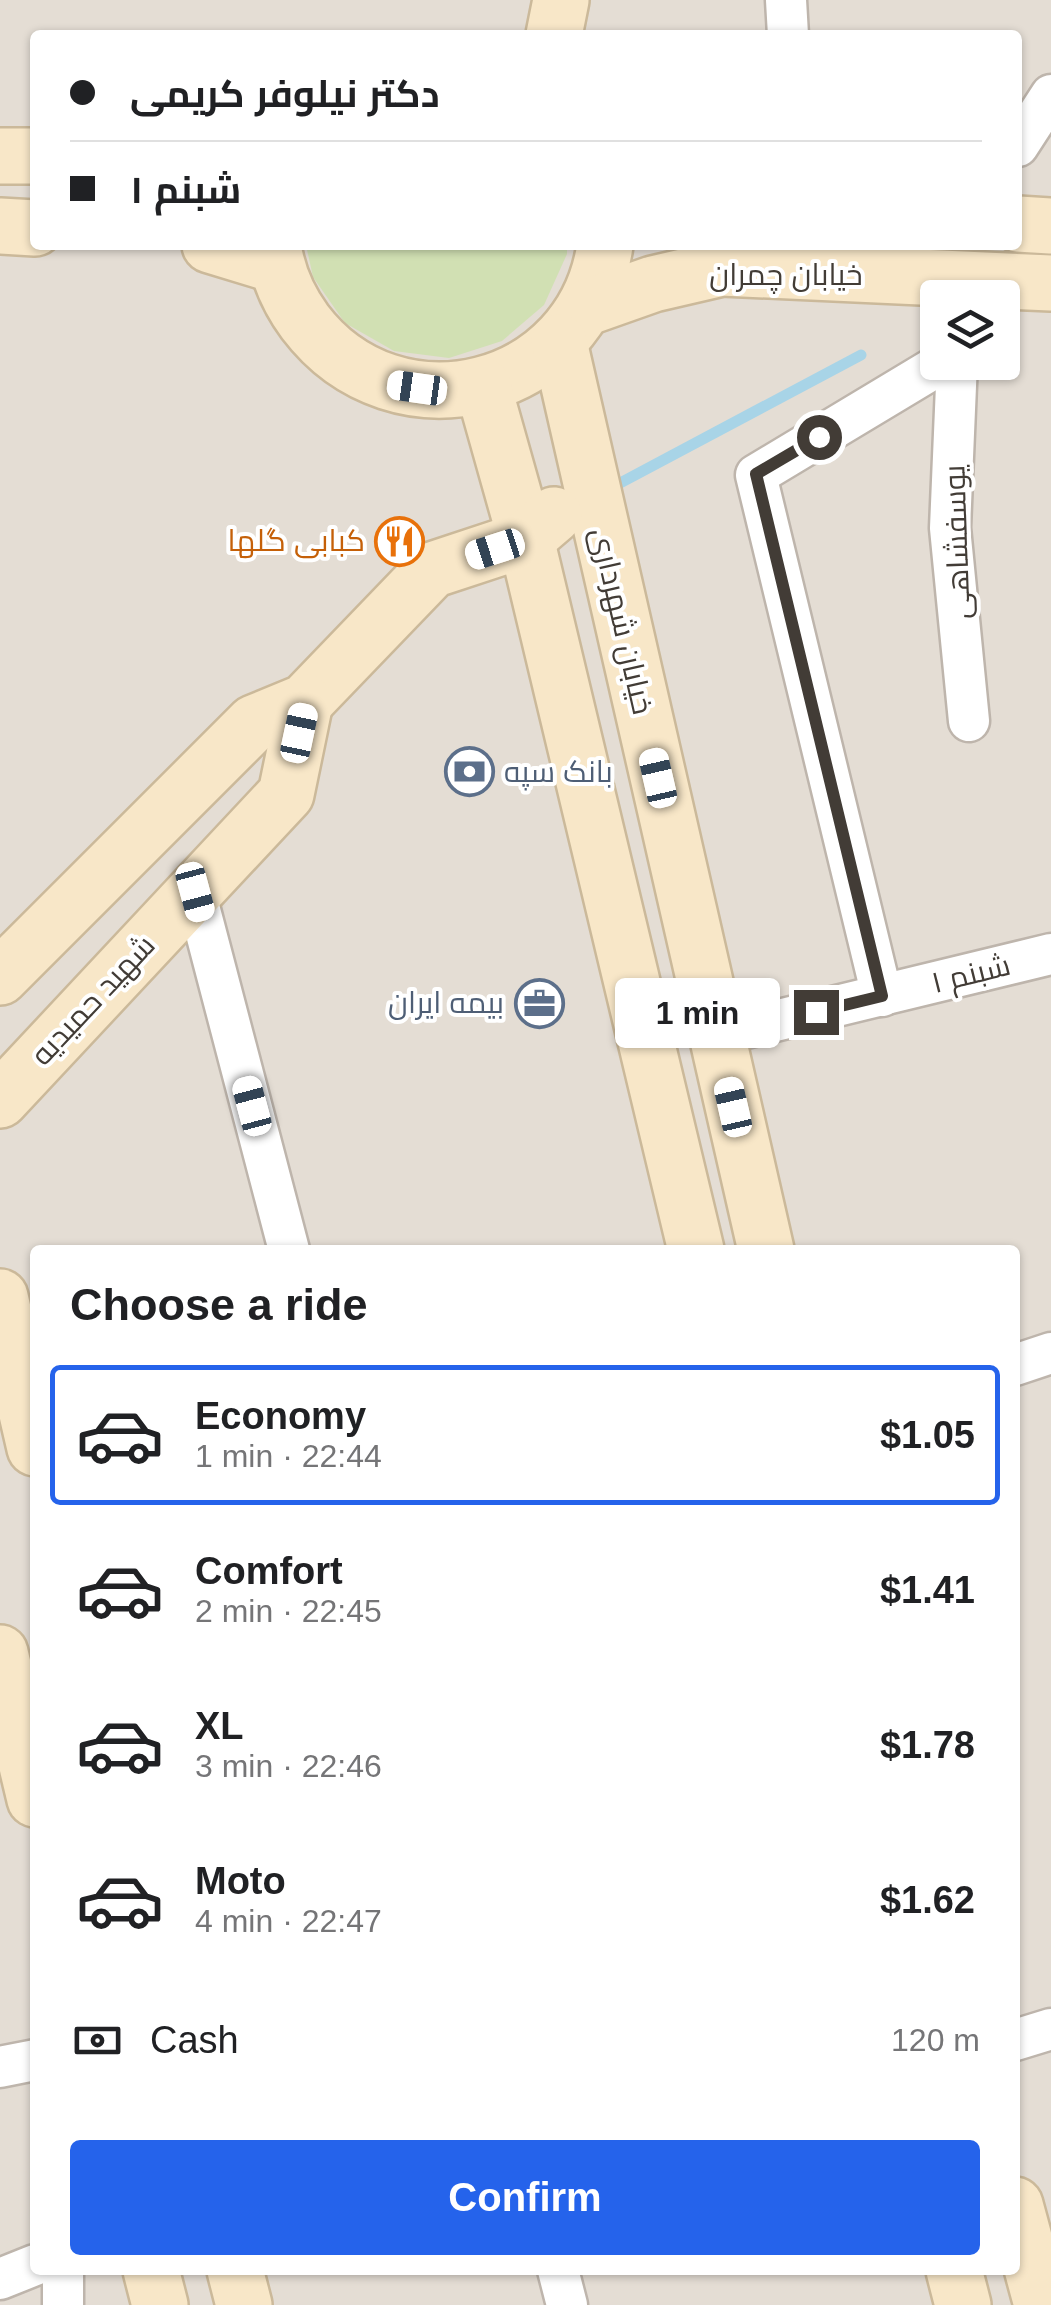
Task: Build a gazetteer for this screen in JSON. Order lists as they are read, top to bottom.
{
  "streets": {
    "main road": ["خیابان چمران", "خیابان شهرداری", "شهید حمیدیه"],
    "street": ["یوسفشاهی", "شبنم ۱"]
  },
  "crossings": [
    ["خیابان چمران", "خیابان شهرداری"],
    ["خیابان شهرداری", "شبنم ۱"]
  ],
  "places": {
    "restaurant": ["کبابی گلها"],
    "bank": ["بانک سپه"],
    "office": ["بیمه ایران"]
  },
  "page": {
    "banner": ["دکتر نیلوفر کریمی", "شبنم ۱"],
    "bubble": "1 min",
    "heading": "Choose a ride",
    "list": [
      {
        "name": "Economy",
        "note": "1 min · 22:44",
        "value": "$1.05"
      },
      {
        "name": "Comfort",
        "note": "2 min · 22:45",
        "value": "$1.41"
      },
      {
        "name": "XL",
        "note": "3 min · 22:46",
        "value": "$1.78"
      },
      {
        "name": "Moto",
        "note": "4 min · 22:47",
        "value": "$1.62"
      }
    ],
    "pay": ["Cash", "120 m"],
    "buttons": "Confirm"
  }
}
